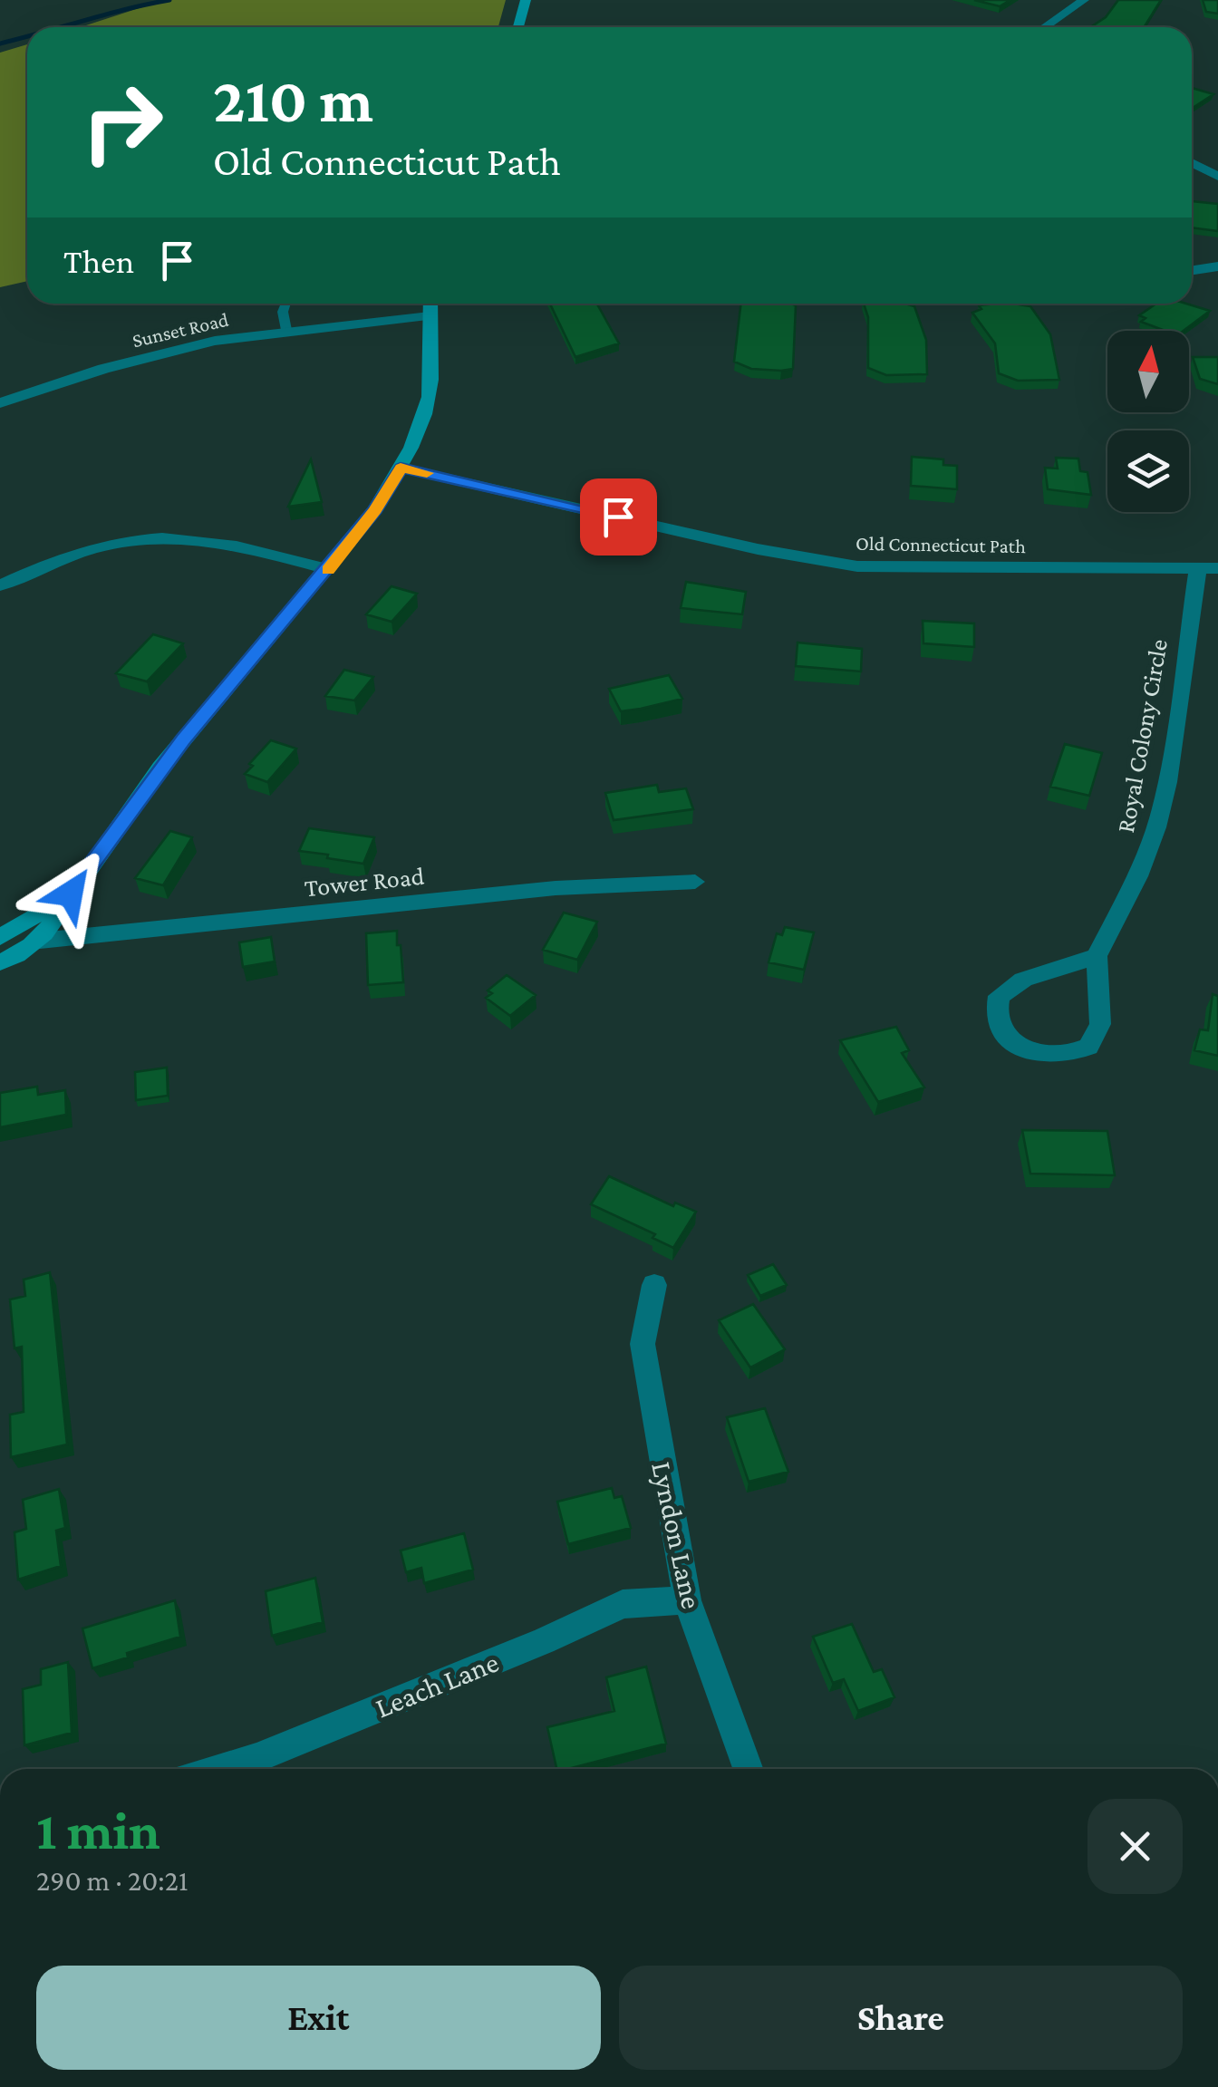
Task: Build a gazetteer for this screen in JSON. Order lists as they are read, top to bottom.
{
  "streets": {
    "street": [
      "Sunset Road",
      "Old Connecticut Path",
      "Royal Colony Circle",
      "Tower Road",
      "Lyndon Lane",
      "Leach Lane"
    ]
  },
  "crossings": [
    ["Old Connecticut Path", "Royal Colony Circle"],
    ["Lyndon Lane", "Leach Lane"]
  ],
  "north": "top",
  "page": {
    "turn": ["210 m", "Old Connecticut Path"],
    "then": "Then",
    "heading": ["1 min", "290 m · 20:21"],
    "buttons": ["Exit", "Share"]
  }
}
